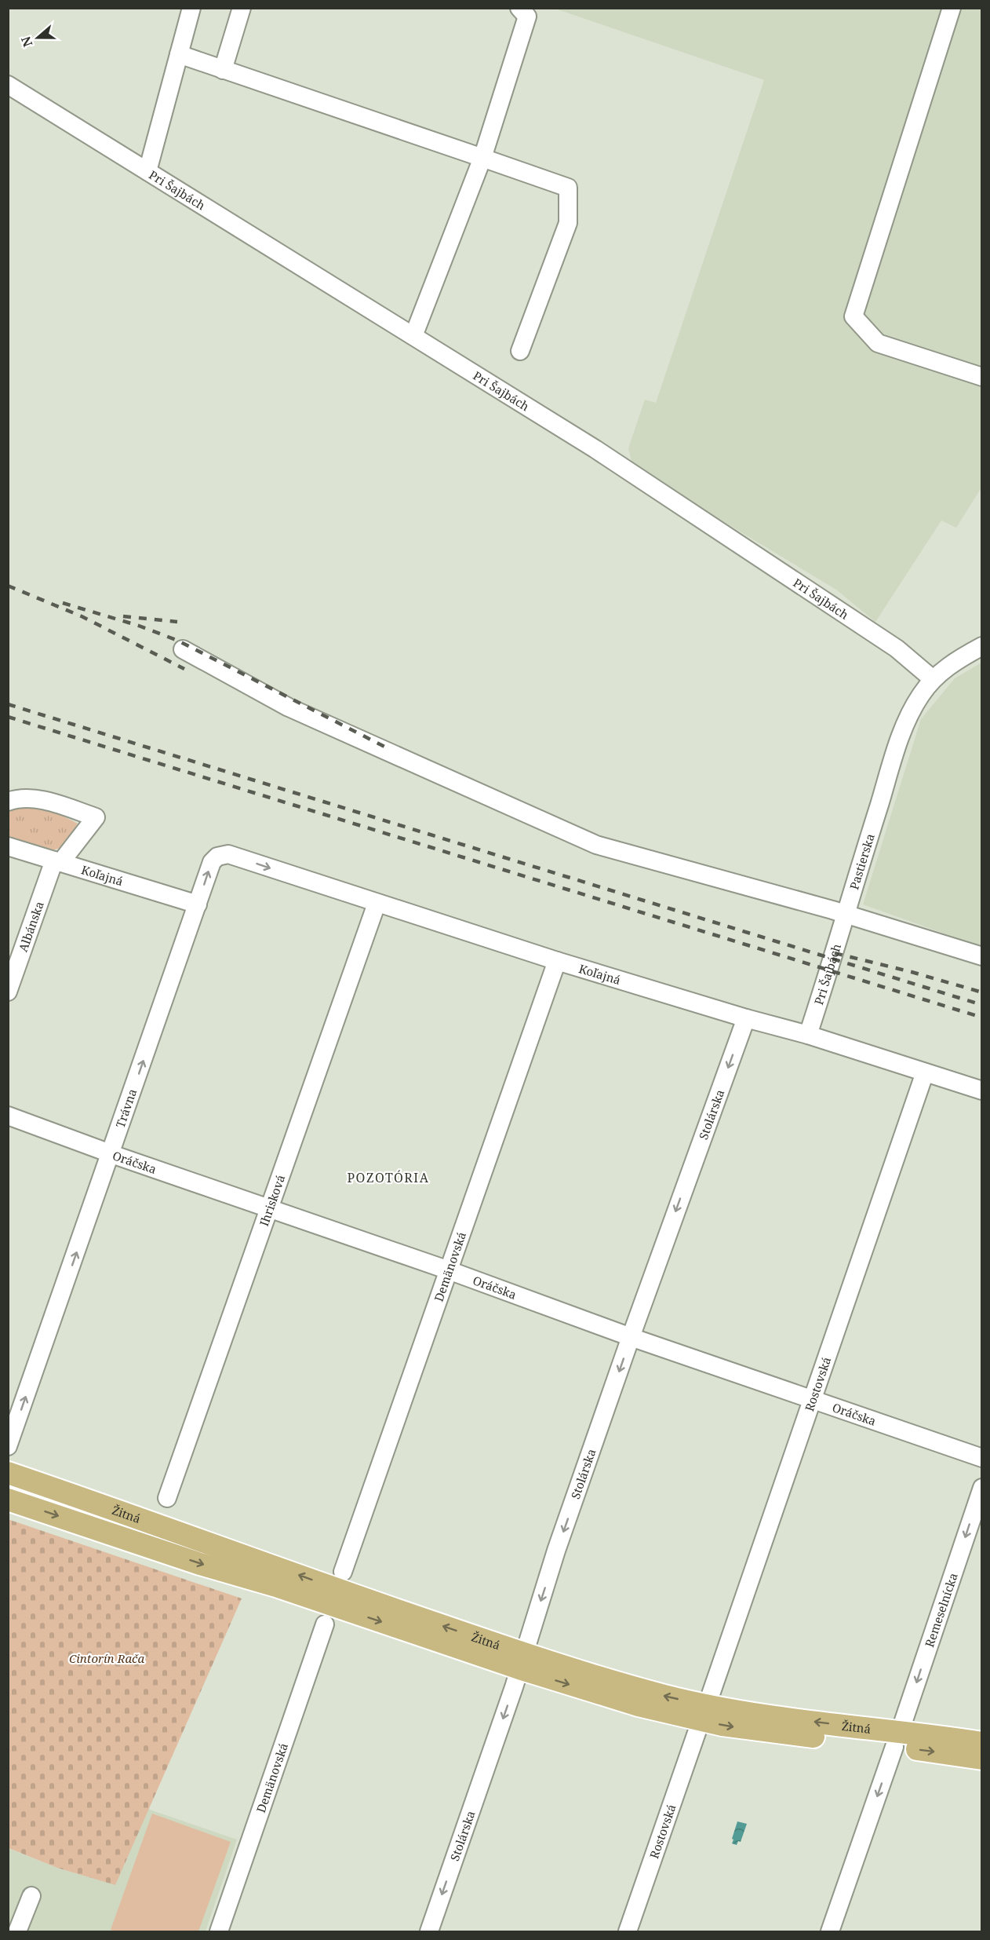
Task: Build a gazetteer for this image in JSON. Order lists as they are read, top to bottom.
{
  "streets": {
    "main road": ["Žitná"],
    "street": [
      "Pri Šajbách",
      "Pastierska",
      "Koľajná",
      "Albánska",
      "Trávna",
      "Stolárska",
      "Oráčska",
      "Ihrisková",
      "Demänovská",
      "Rostovská",
      "Remeselnícka"
    ]
  },
  "crossings": [
    ["Pri Šajbách", "Pastierska"],
    ["Pri Šajbách", "Koľajná"],
    ["Koľajná", "Albánska"],
    ["Koľajná", "Trávna"],
    ["Koľajná", "Stolárska"],
    ["Koľajná", "Ihrisková"],
    ["Koľajná", "Demänovská"],
    ["Koľajná", "Rostovská"],
    ["Trávna", "Oráčska"],
    ["Stolárska", "Oráčska"],
    ["Stolárska", "Žitná"],
    ["Oráčska", "Ihrisková"],
    ["Oráčska", "Demänovská"],
    ["Oráčska", "Rostovská"],
    ["Žitná", "Remeselnícka"]
  ],
  "one_way": ["Trávna", "Stolárska", "Remeselnícka"],
  "districts": ["POZOTÓRIA"],
  "parks": ["Cintorín Rača"],
  "north": "left"
}
